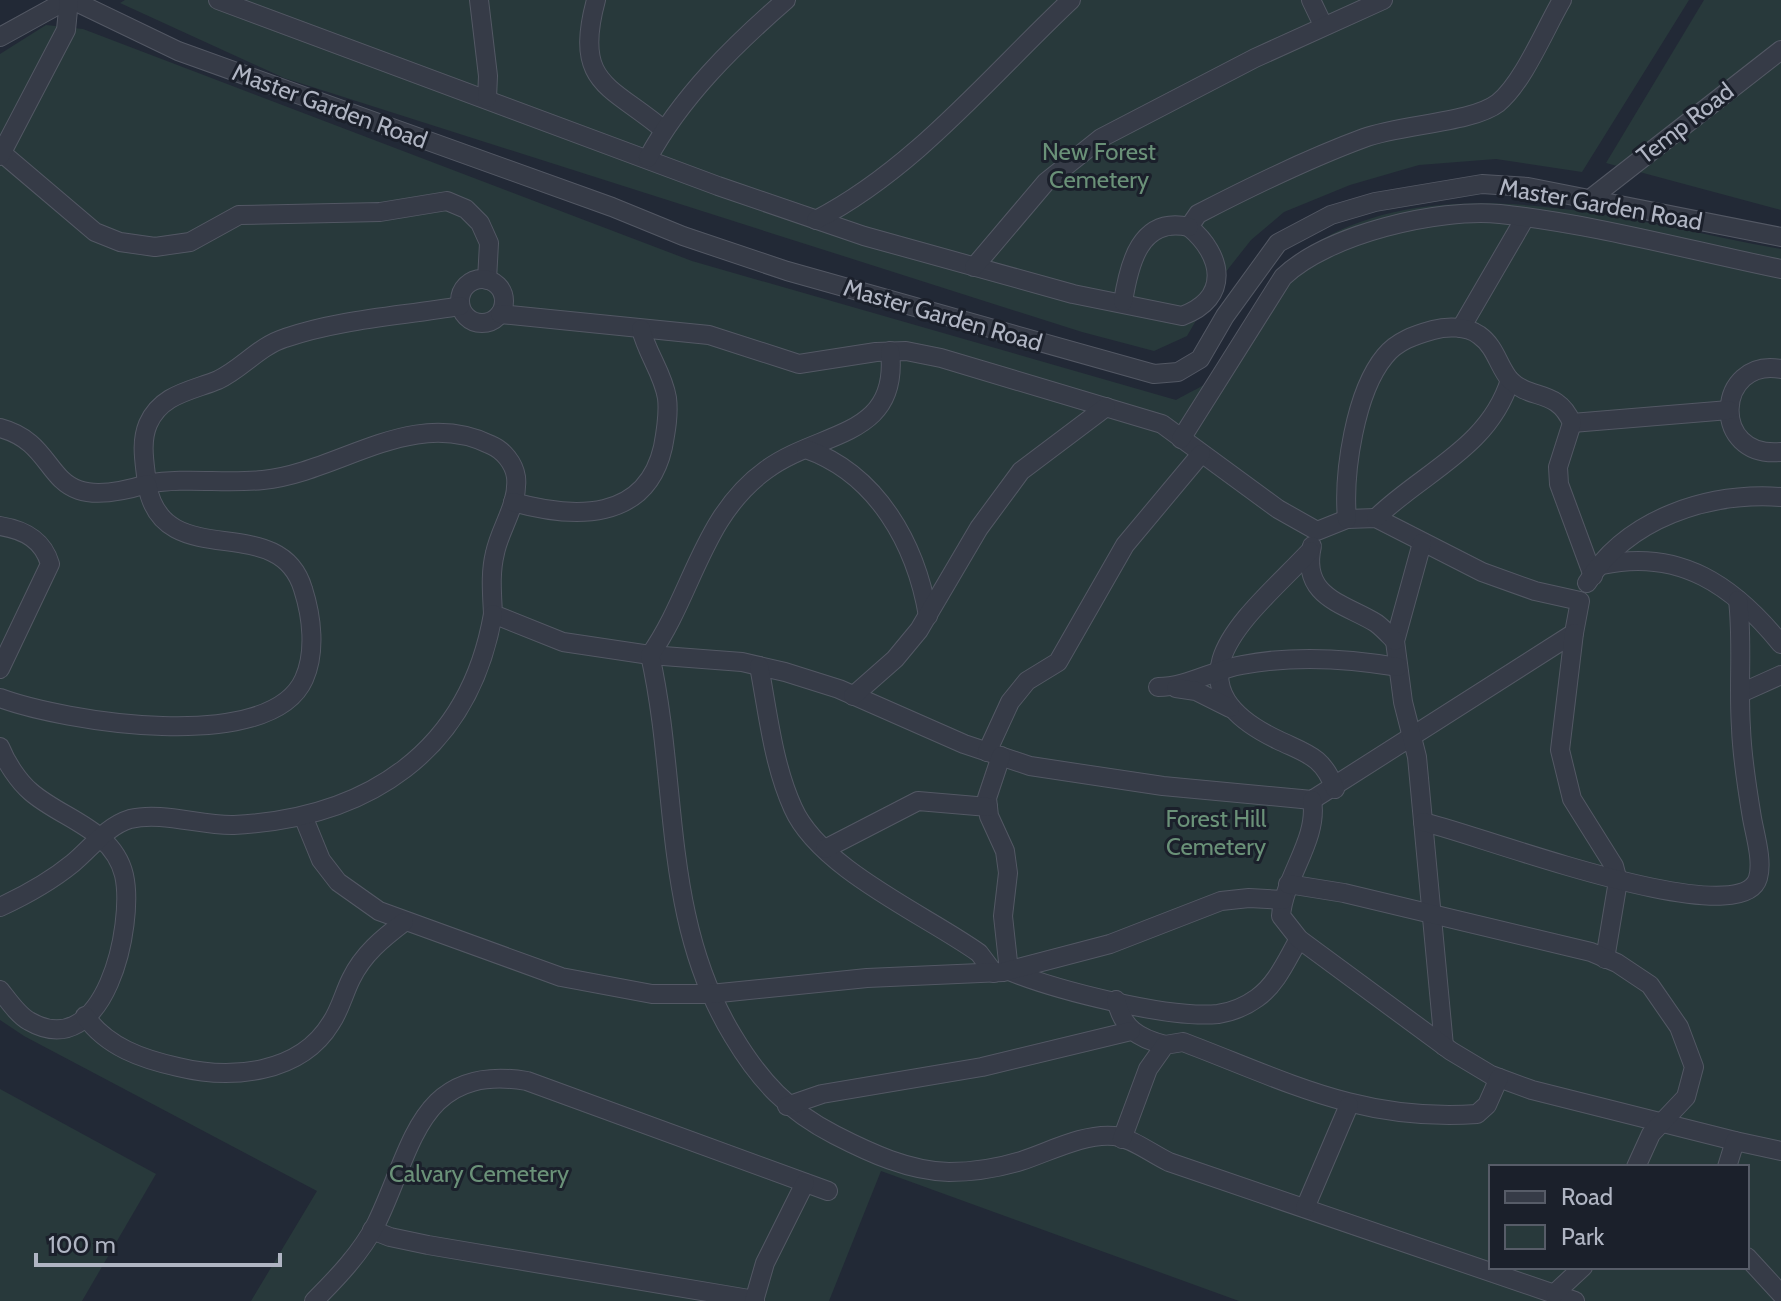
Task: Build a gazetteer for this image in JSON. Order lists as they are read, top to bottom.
{
  "streets": {
    "street": ["Master Garden Road", "Temp Road"]
  },
  "crossings": [
    ["Master Garden Road", "Temp Road"]
  ],
  "parks": ["New Forest Cemetery", "Forest Hill Cemetery", "Calvary Cemetery"],
  "legend": ["Road", "Park"],
  "scale_bar": "100 m"
}
